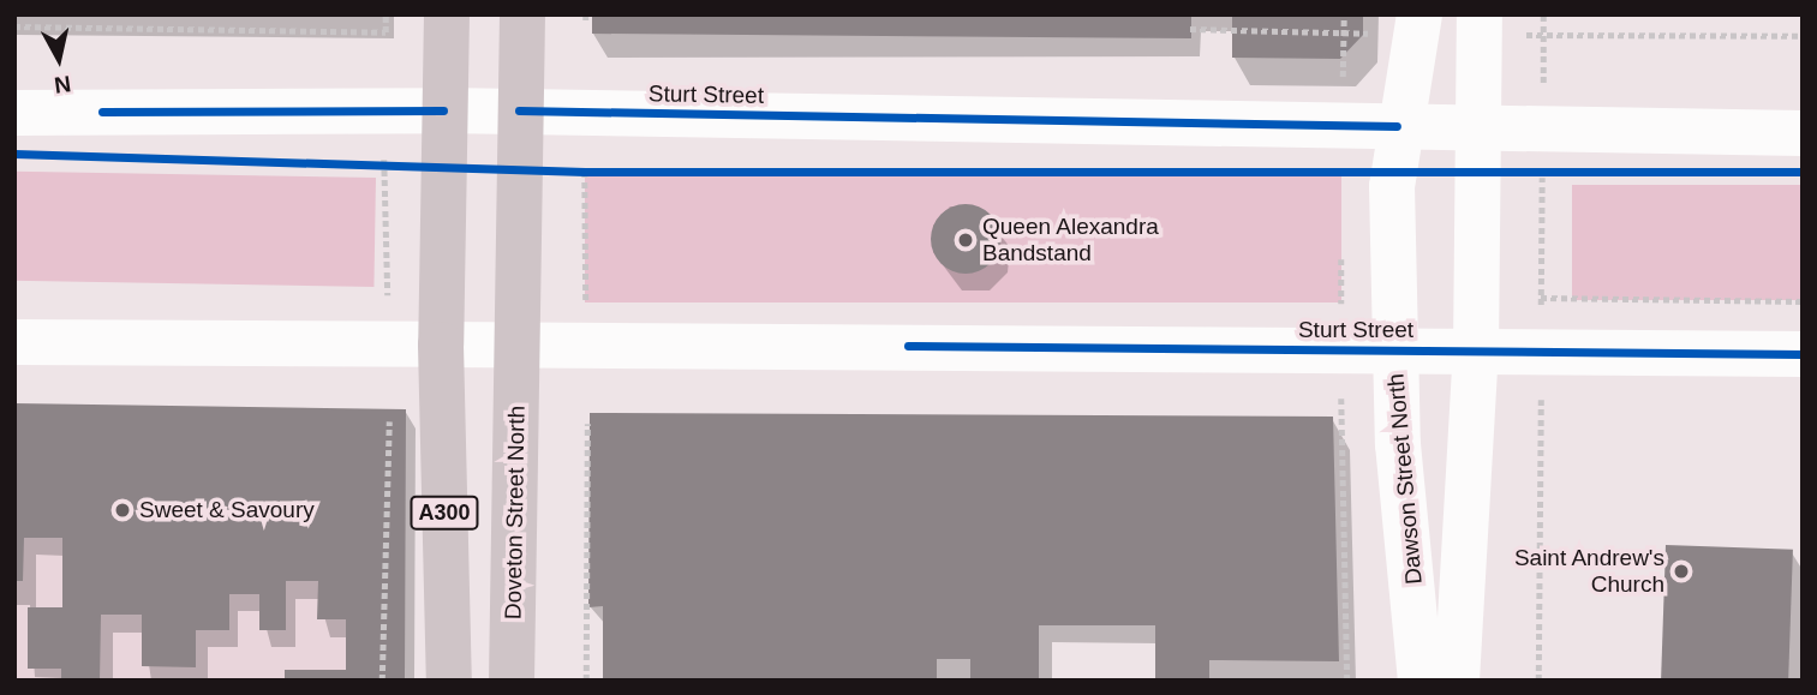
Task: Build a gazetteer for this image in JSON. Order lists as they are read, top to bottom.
{
  "streets": {
    "highway": ["A300", "Doveton Street North"],
    "main road": ["Sturt Street", "Dawson Street North"]
  },
  "crossings": [
    ["Sturt Street", "Dawson Street North"],
    ["Sturt Street", "A300"],
    ["Sturt Street", "Doveton Street North"],
    ["A300", "Doveton Street North"]
  ],
  "places": ["Queen Alexandra Bandstand", "Sweet & Savoury", "Saint Andrew's Church"],
  "north": "bottom"
}
